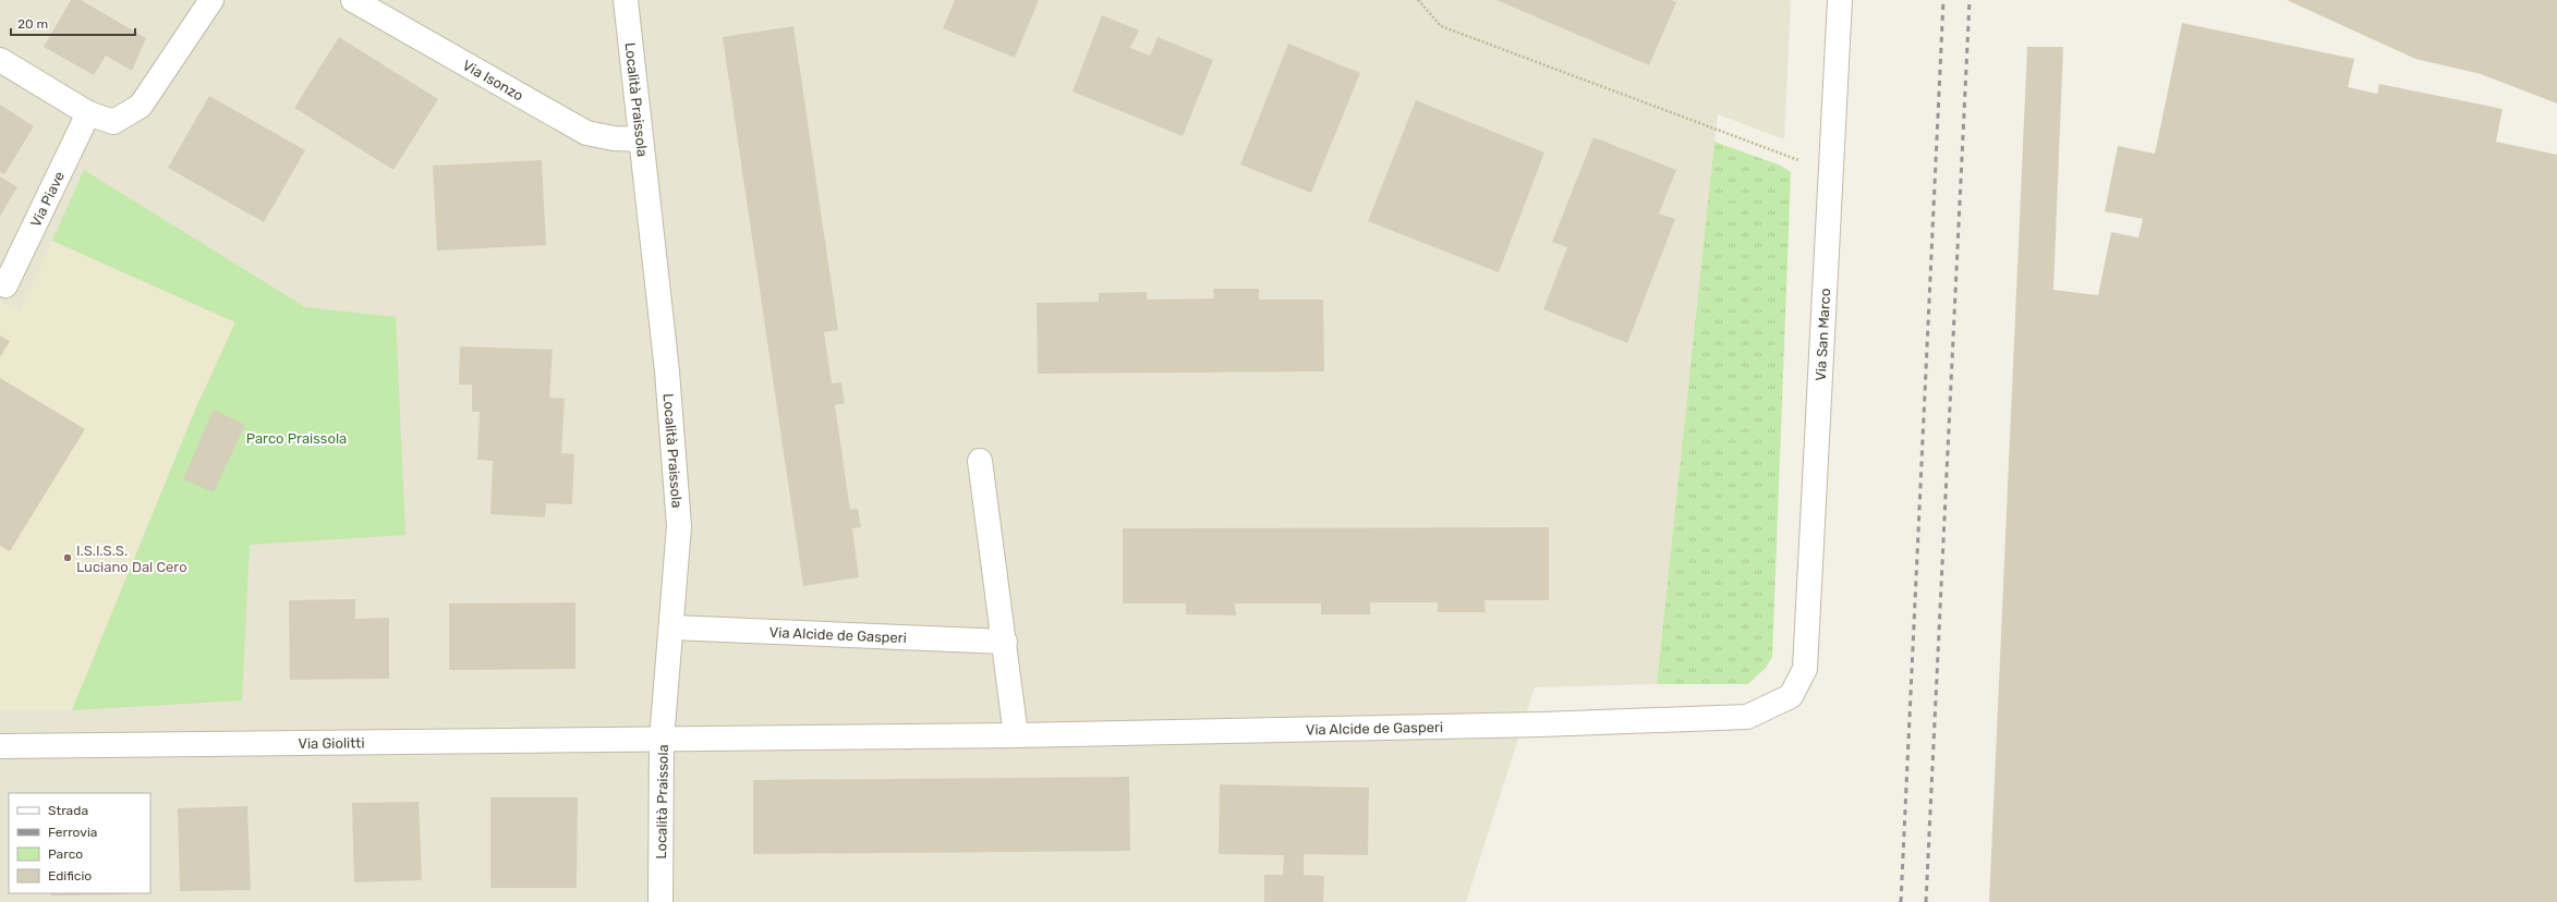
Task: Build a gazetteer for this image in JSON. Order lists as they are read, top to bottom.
{
  "streets": {
    "street": [
      "Via Isonzo",
      "Località Praissola",
      "Via Piave",
      "Via San Marco",
      "Via Alcide de Gasperi",
      "Via Giolitti"
    ]
  },
  "crossings": [
    ["Via Isonzo", "Località Praissola"],
    ["Località Praissola", "Via Alcide de Gasperi"],
    ["Località Praissola", "Via Giolitti"],
    ["Via San Marco", "Via Alcide de Gasperi"],
    ["Via Alcide de Gasperi", "Via Giolitti"]
  ],
  "parks": ["Parco Praissola"],
  "places": ["I.S.I.S.S. Luciano Dal Cero"],
  "legend": [
    "Strada",
    "Ferrovia",
    "Parco",
    "Edificio"
  ],
  "scale_bar": "20 m"
}
